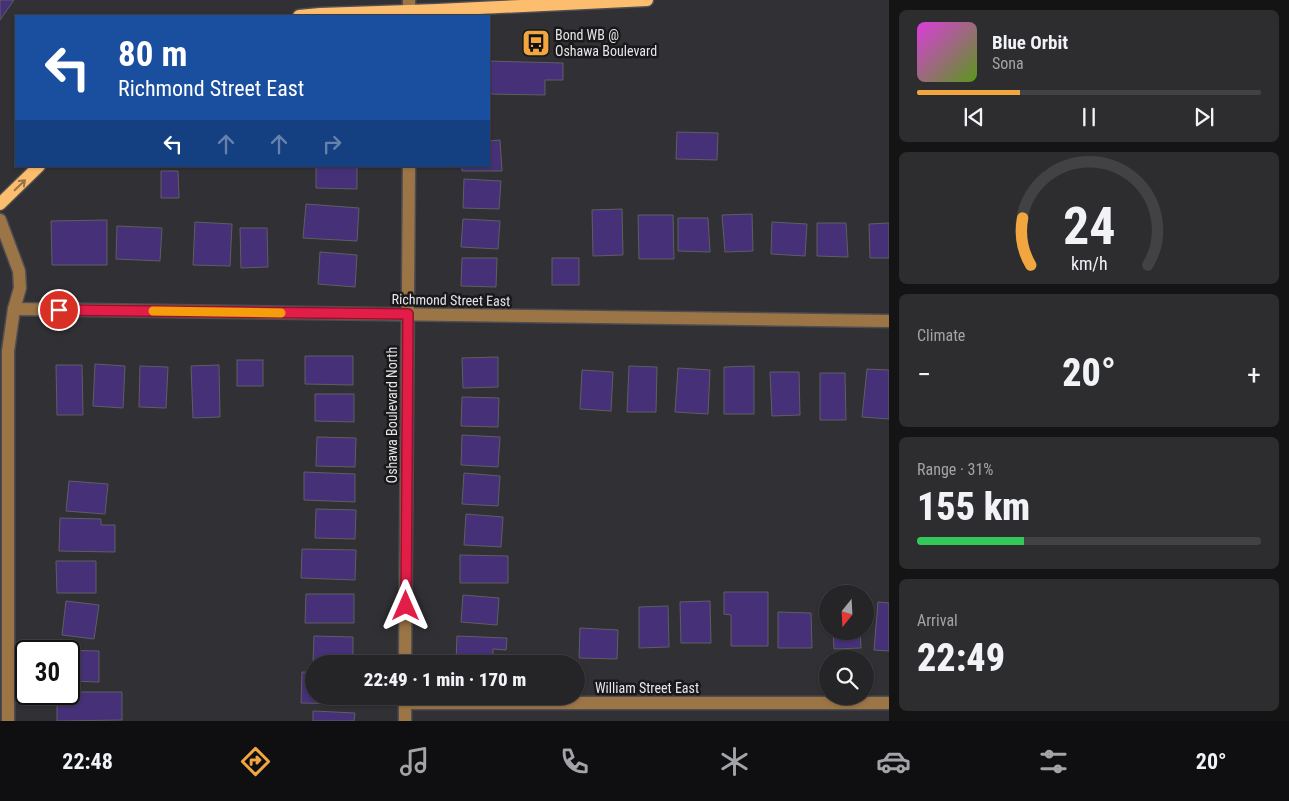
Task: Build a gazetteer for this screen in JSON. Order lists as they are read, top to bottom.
{
  "streets": {
    "street": ["Richmond Street East", "Oshawa Boulevard North", "William Street East"]
  },
  "crossings": [
    ["Richmond Street East", "Oshawa Boulevard North"]
  ],
  "places": {
    "bus stop": ["Bond WB @ Oshawa Boulevard"]
  },
  "north": "bottom",
  "page": {
    "turn": ["80 m", "Richmond Street East"],
    "song": ["Blue Orbit", "Sona"],
    "tile": [
      "Climate",
      ["Range · 31%", "155 km"],
      ["Arrival", "22:49"]
    ],
    "heat": ["−", "20°", "+"],
    "limit": "30",
    "trip": "22:49 · 1 min · 170 m",
    "tabs": ["22:48", "20°"],
    "gauge": ["24", "km/h"]
  }
}
